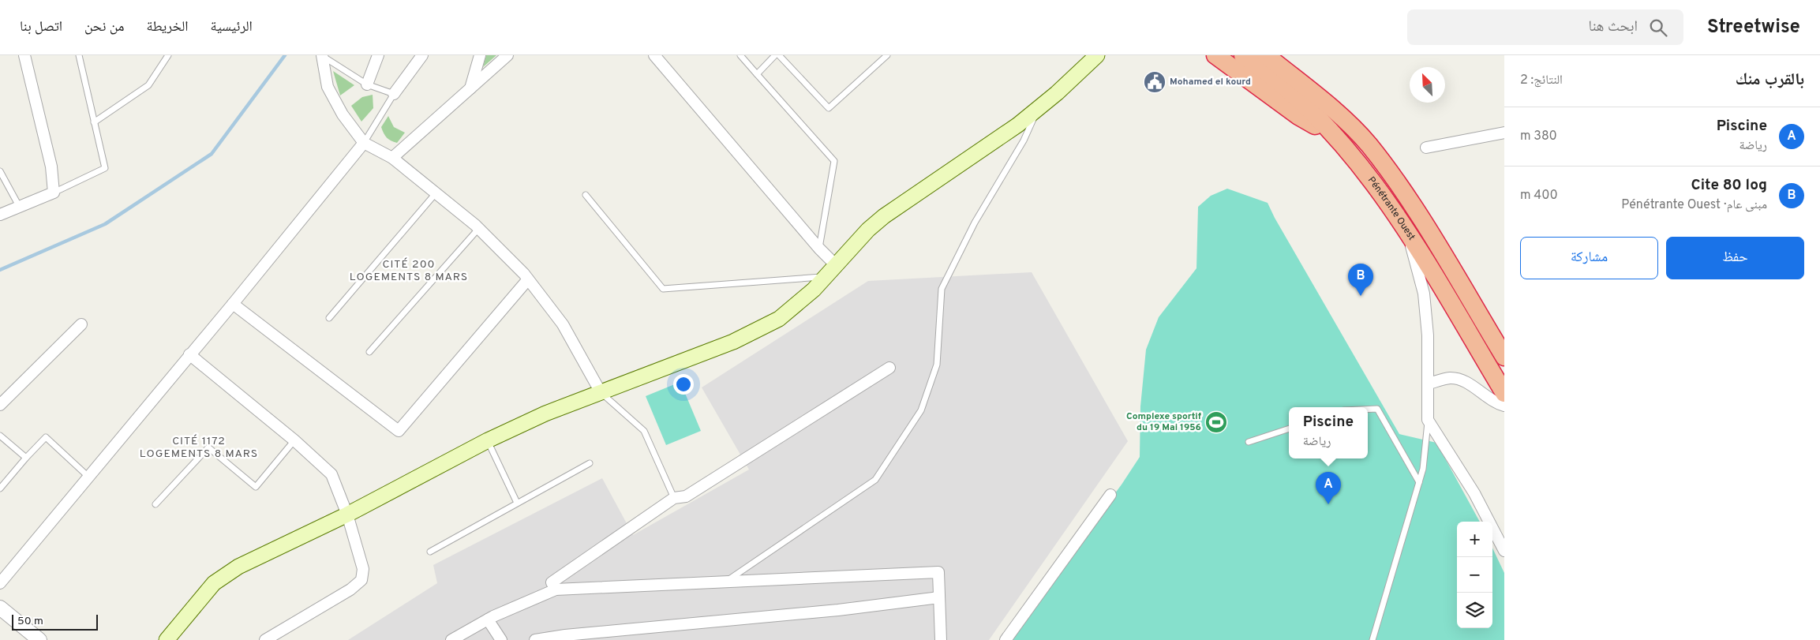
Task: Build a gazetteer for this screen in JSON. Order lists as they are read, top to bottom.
{
  "streets": {
    "highway": ["Pénétrante Ouest"]
  },
  "districts": ["CITÉ 200 LOGEMENTS 8 MARS", "CITÉ 1172 LOGEMENTS 8 MARS"],
  "places": {
    "public building": ["Mohamed el kourd"],
    "sports": ["Complexe sportif du 19 Mai 1956"]
  },
  "scale_bar": "50 m",
  "north": "top left",
  "page": {
    "header": "Streetwise",
    "search": "ابحث هنا",
    "nav": [
      "الرئيسية",
      "الخريطة",
      "من نحن",
      "اتصل بنا"
    ],
    "heading": ["بالقرب منك", "النتائج: 2"],
    "list": [
      {
        "mark": "A",
        "name": "Piscine",
        "note": "رياضة",
        "value": "380 m"
      },
      {
        "mark": "B",
        "name": "Cite 80 log",
        "note": "مبنى عام · Pénétrante Ouest",
        "value": "400 m"
      }
    ],
    "buttons": ["حفظ", "مشاركة"],
    "pins": ["B", "A"],
    "popup": ["Piscine", "رياضة"],
    "map_buttons": ["+", "−"],
    "scale": "50 m"
  }
}
